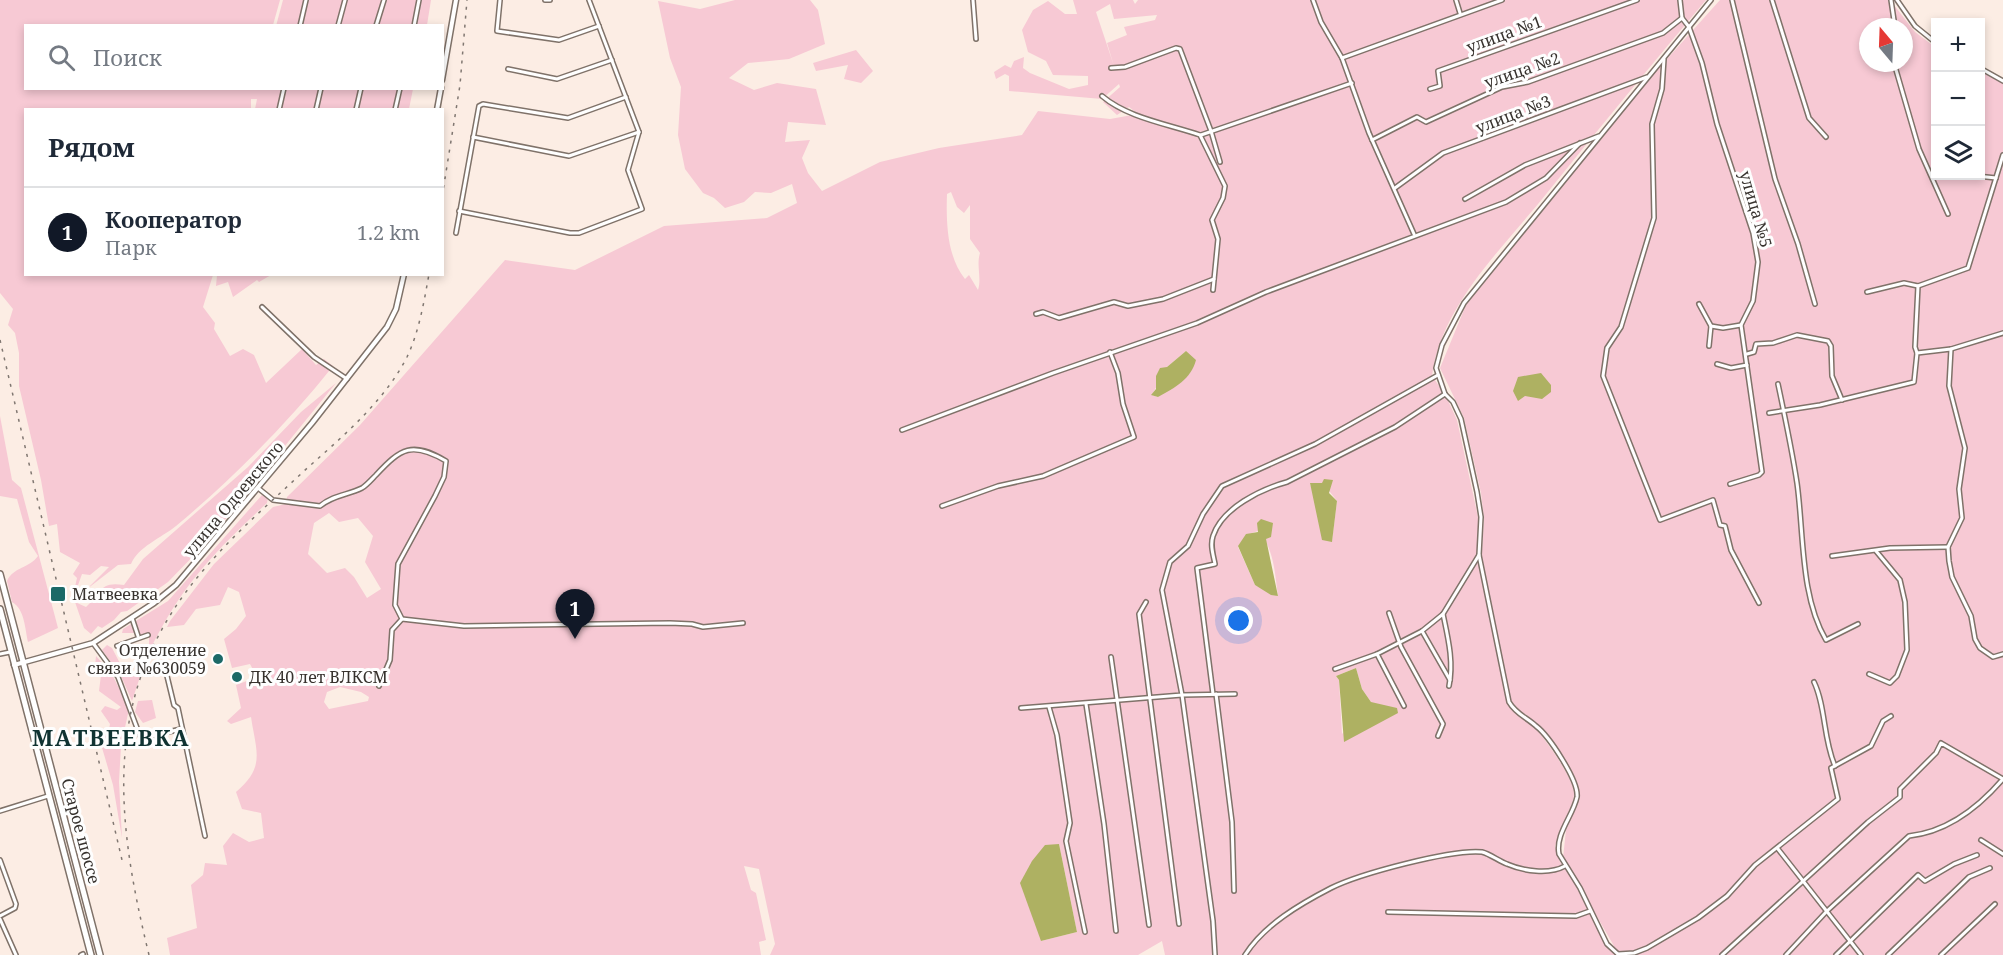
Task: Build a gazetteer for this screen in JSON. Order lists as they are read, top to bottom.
{
  "streets": {
    "highway": ["Старое шоссе"],
    "street": [
      "улица №1",
      "улица №2",
      "улица №3",
      "улица №5",
      "улица Одоевского"
    ]
  },
  "crossings": [
    ["улица №2", "улица №5"],
    ["улица Одоевского", "Старое шоссе"]
  ],
  "districts": ["МАТВЕЕВКА"],
  "places": {
    "transit": ["Матвеевка"],
    "other": ["Отделение связи №630059", "ДК 40 лет ВЛКСМ"]
  },
  "north": "top",
  "page": {
    "map_buttons": ["+", "−"],
    "search": "Поиск",
    "heading": "Рядом",
    "list": [
      {
        "mark": "1",
        "name": "Кооператор",
        "note": "Парк",
        "value": "1.2 km"
      }
    ],
    "pins": "1"
  }
}
